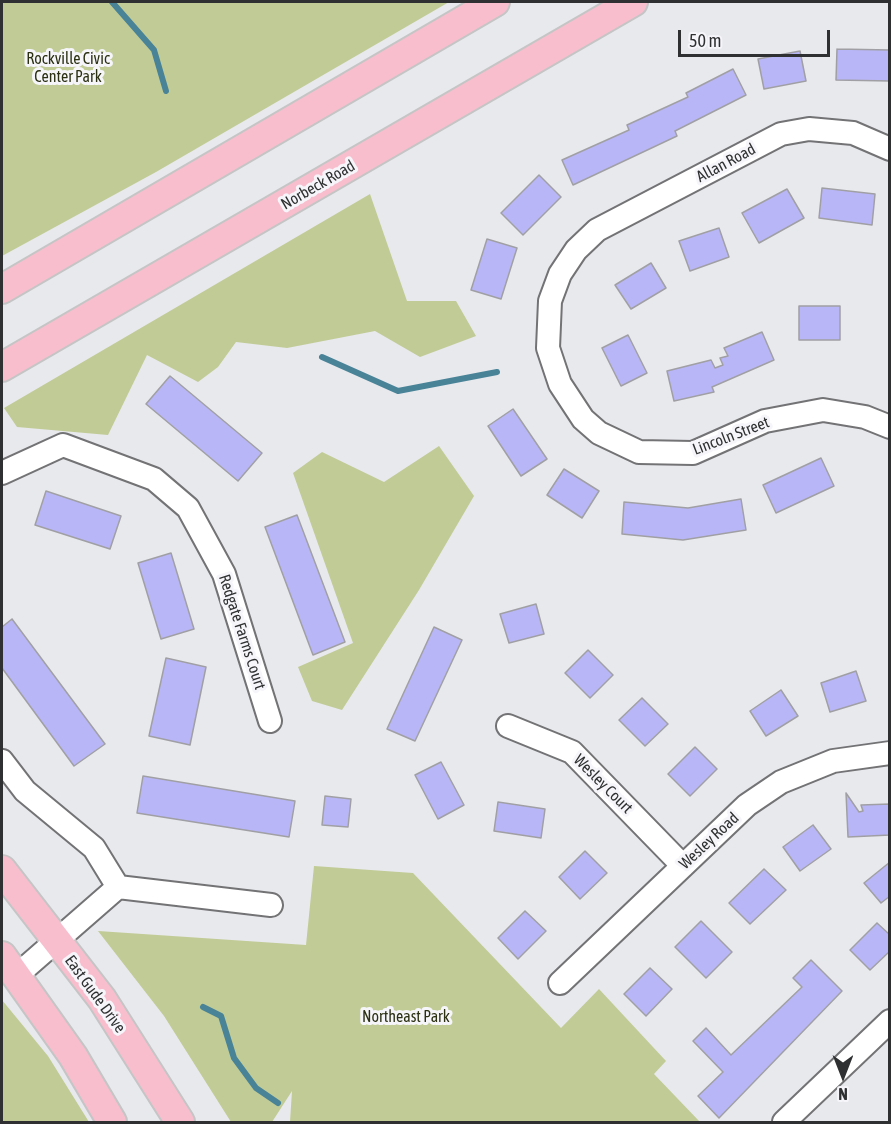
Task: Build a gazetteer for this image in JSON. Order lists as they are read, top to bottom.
{
  "streets": {
    "main road": ["Norbeck Road", "East Gude Drive"],
    "street": [
      "Allan Road",
      "Lincoln Street",
      "Redgate Farms Court",
      "Wesley Court",
      "Wesley Road"
    ]
  },
  "crossings": [
    ["Allan Road", "Lincoln Street"],
    ["Wesley Court", "Wesley Road"]
  ],
  "parks": ["Rockville Civic Center Park", "Northeast Park"],
  "scale_bar": "50 m",
  "north": "bottom"
}
